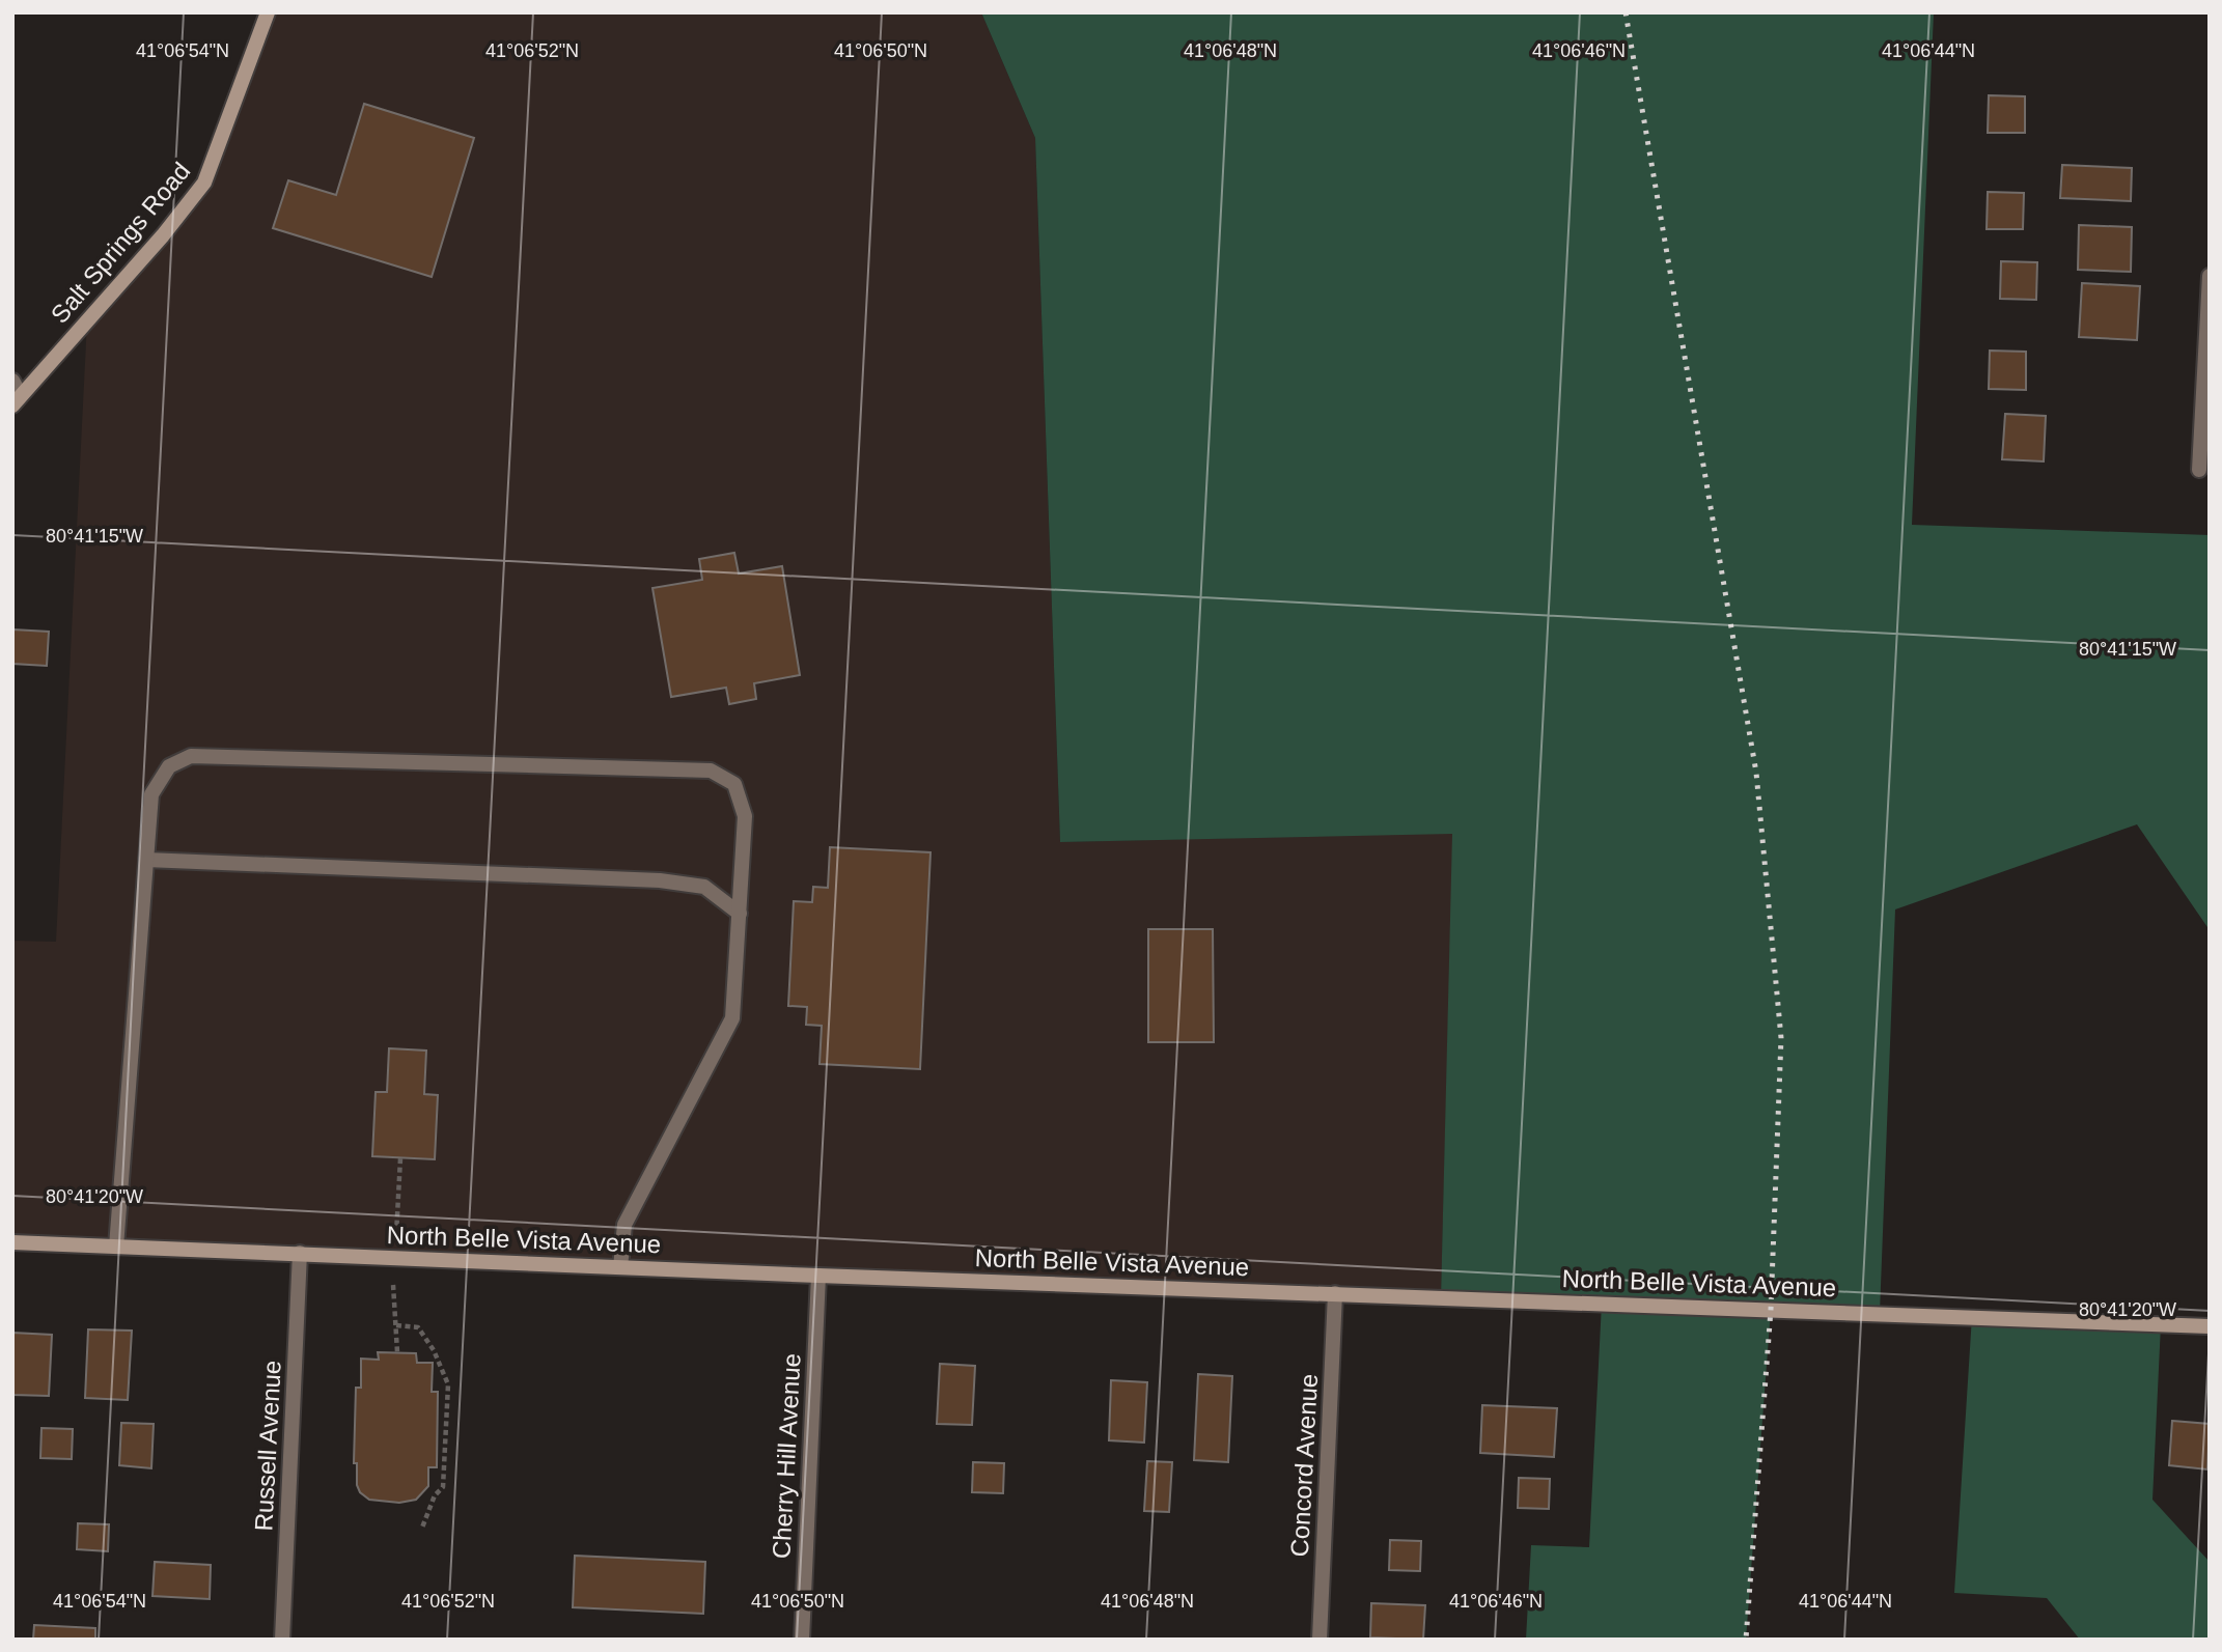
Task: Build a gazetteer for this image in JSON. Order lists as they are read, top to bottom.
{
  "streets": {
    "street": [
      "Salt Springs Road",
      "North Belle Vista Avenue",
      "Russell Avenue",
      "Cherry Hill Avenue",
      "Concord Avenue"
    ]
  },
  "crossings": [
    ["North Belle Vista Avenue", "Russell Avenue"],
    ["North Belle Vista Avenue", "Cherry Hill Avenue"],
    ["North Belle Vista Avenue", "Concord Avenue"]
  ],
  "coordinates": [
    "41°06'54\"N",
    "41°06'52\"N",
    "41°06'50\"N",
    "41°06'48\"N",
    "41°06'46\"N",
    "41°06'44\"N",
    "80°41'15\"W",
    "80°41'20\"W"
  ]
}
